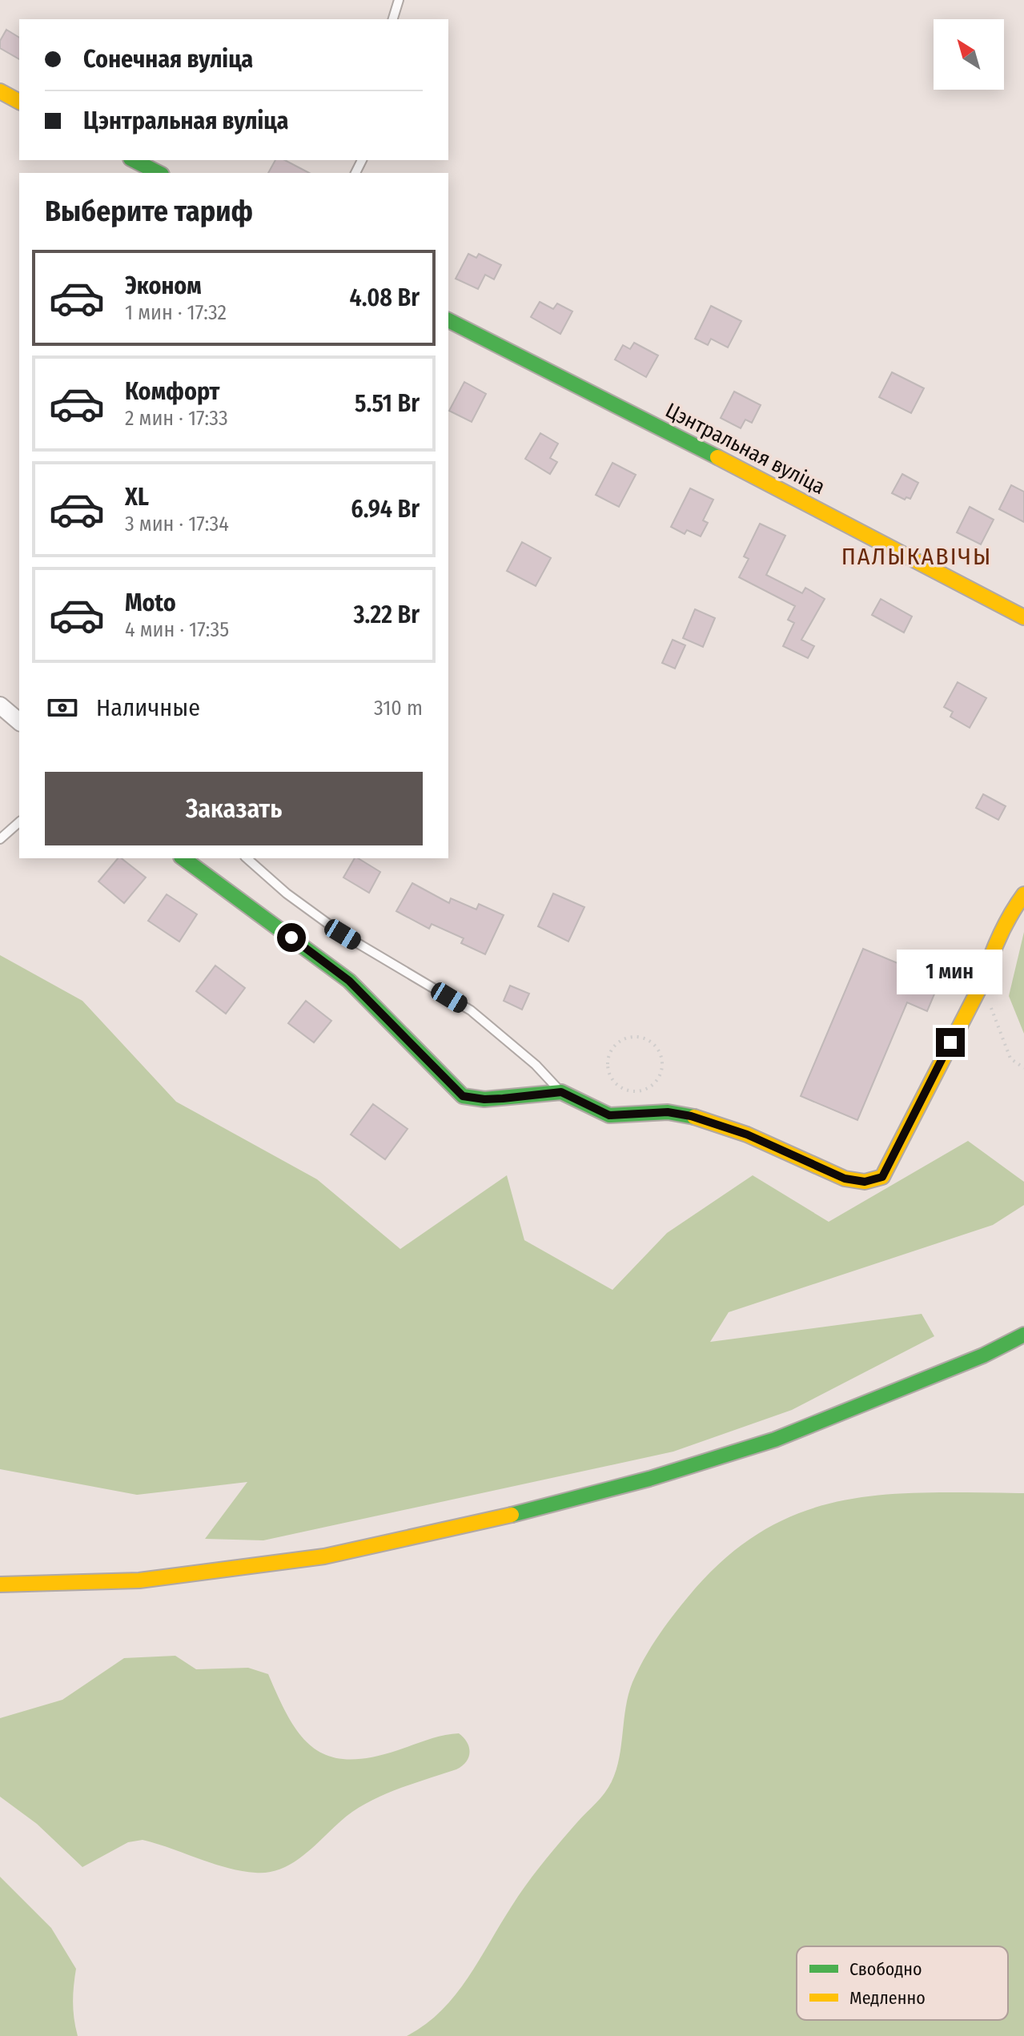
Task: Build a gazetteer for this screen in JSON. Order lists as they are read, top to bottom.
{
  "streets": {
    "main road": ["Цэнтральная вуліца"]
  },
  "districts": ["ПАЛЫКАВІЧЫ"],
  "legend": ["Свободно", "Медленно"],
  "north": "top left",
  "page": {
    "banner": ["Сонечная вуліца", "Цэнтральная вуліца"],
    "heading": "Выберите тариф",
    "list": [
      {
        "name": "Эконом",
        "note": "1 мин · 17:32",
        "value": "4.08 Br"
      },
      {
        "name": "Комфорт",
        "note": "2 мин · 17:33",
        "value": "5.51 Br"
      },
      {
        "name": "XL",
        "note": "3 мин · 17:34",
        "value": "6.94 Br"
      },
      {
        "name": "Moto",
        "note": "4 мин · 17:35",
        "value": "3.22 Br"
      }
    ],
    "pay": ["Наличные", "310 m"],
    "buttons": "Заказать",
    "bubble": "1 мин"
  }
}
